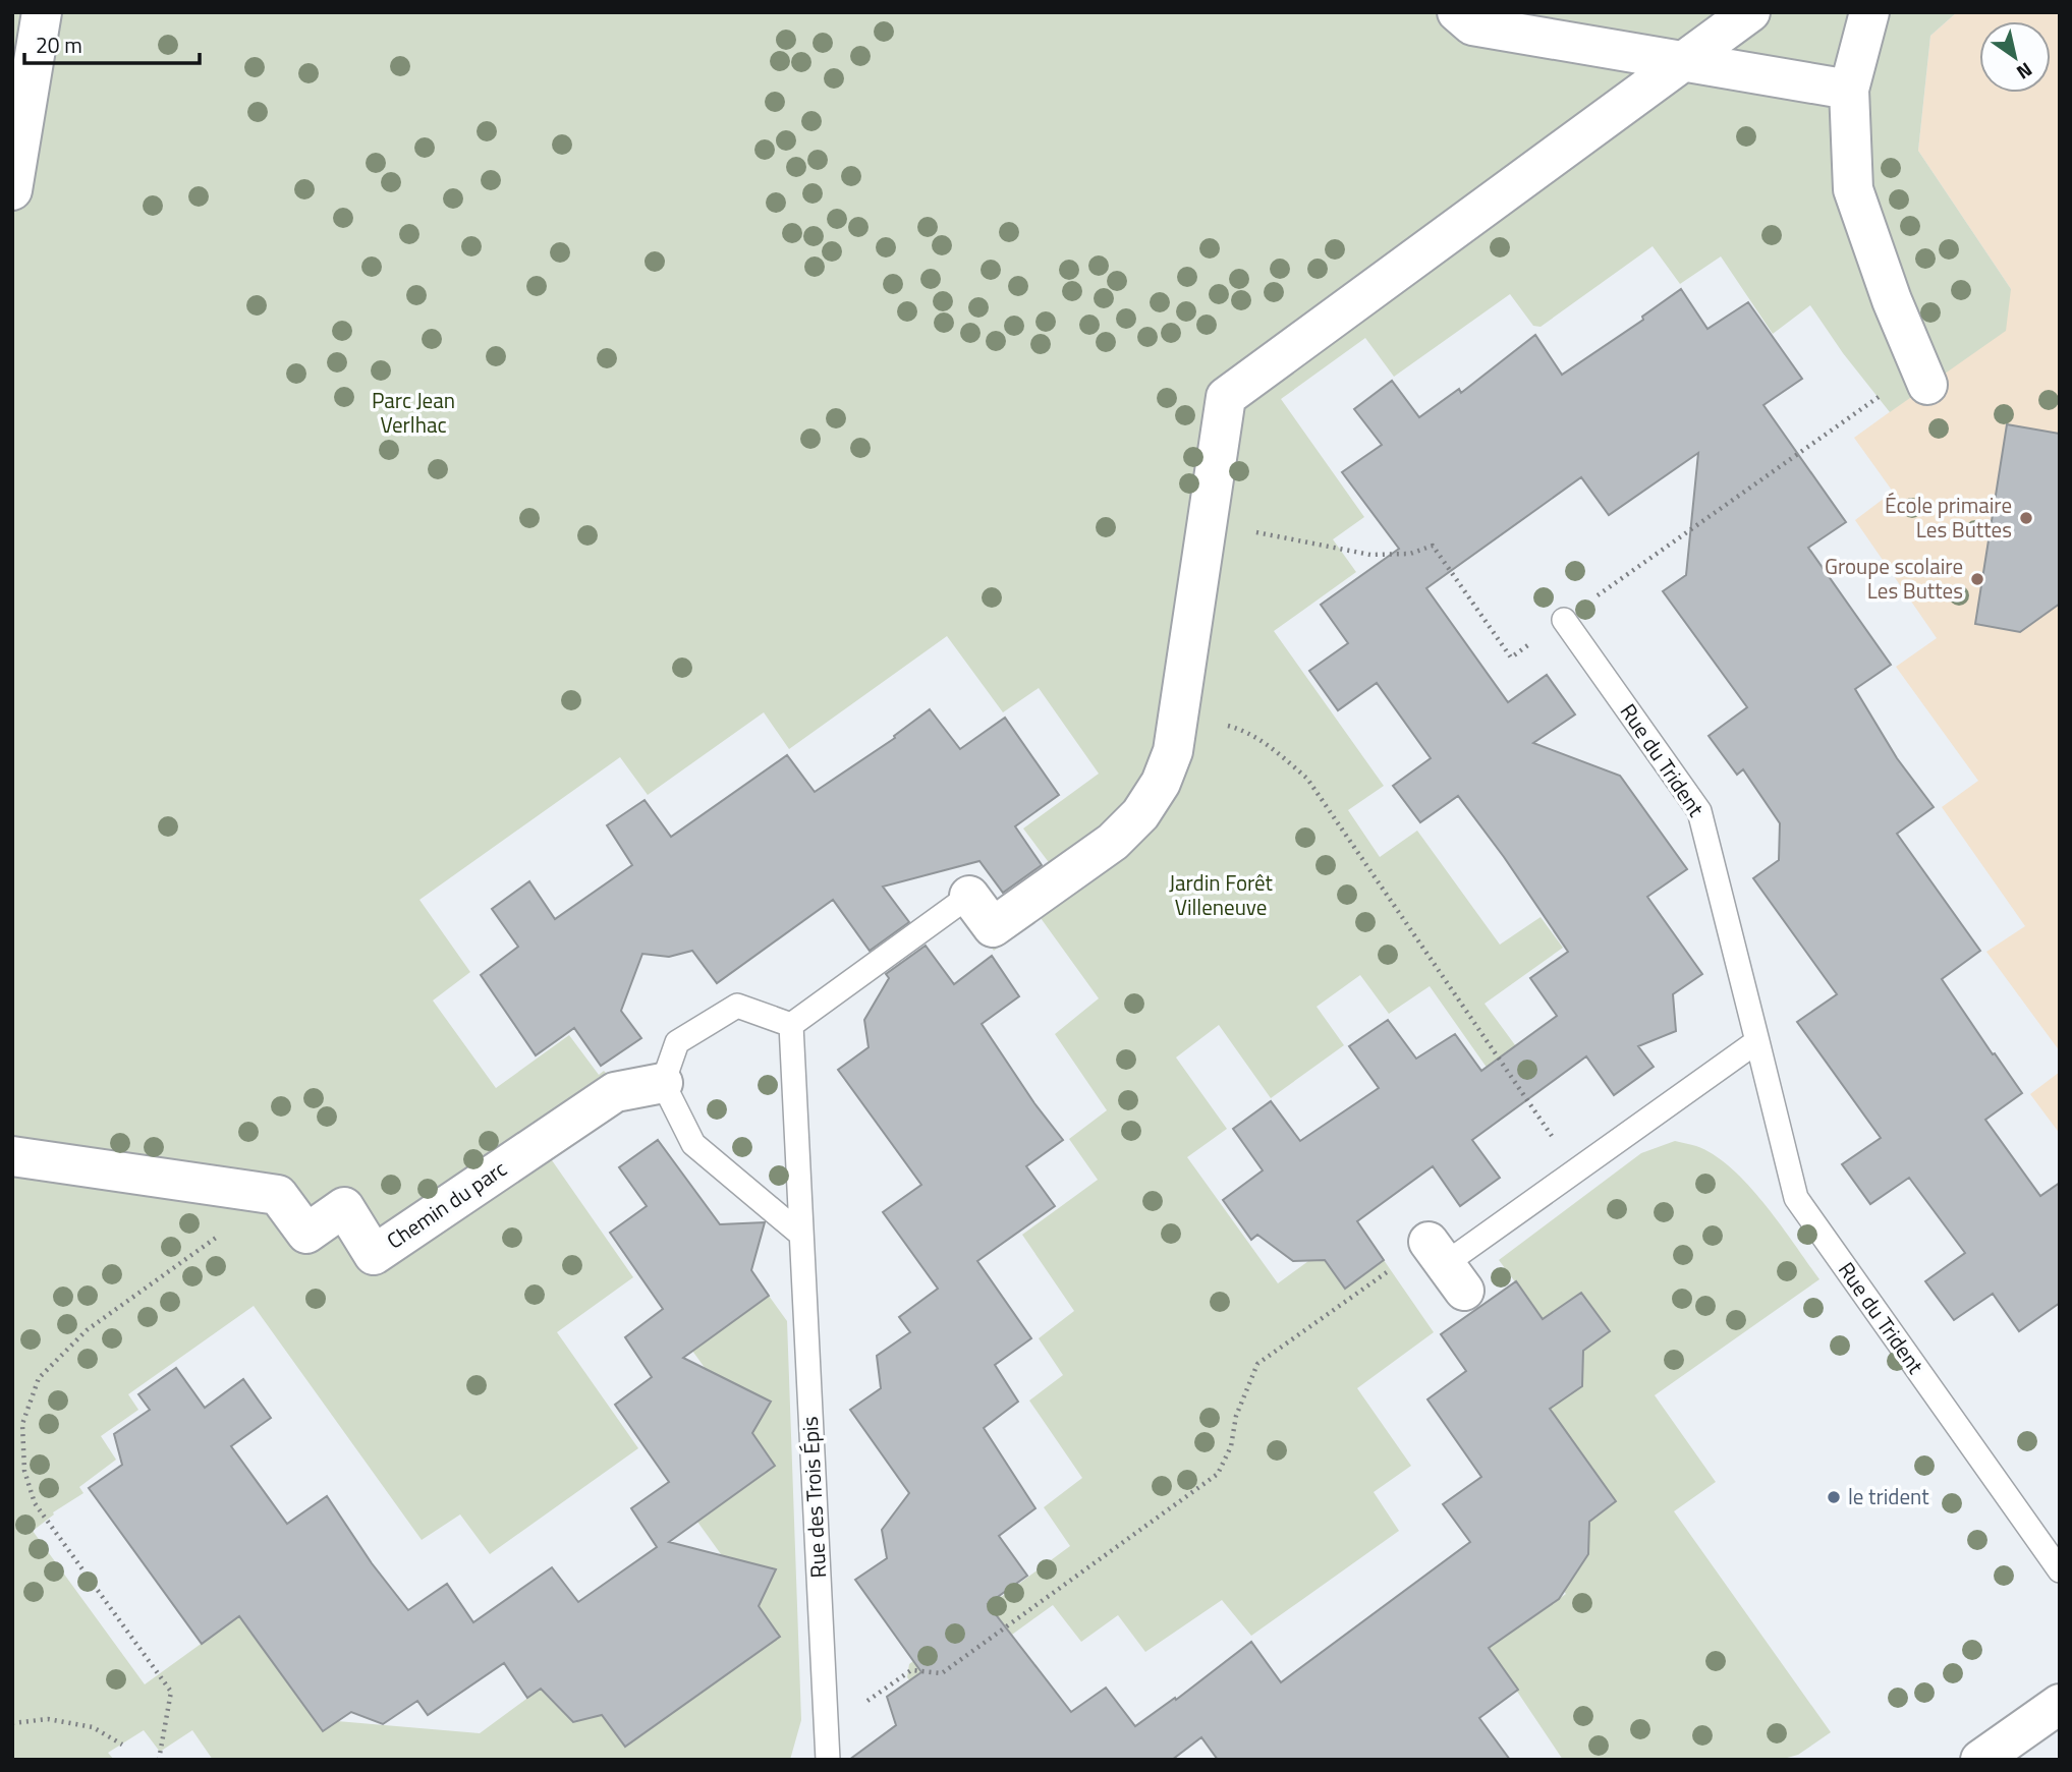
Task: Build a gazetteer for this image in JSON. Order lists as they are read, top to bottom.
{
  "streets": {
    "street": ["Chemin du parc"],
    "lane": ["Rue du Trident", "Rue des Trois Épis"]
  },
  "parks": ["Parc Jean Verlhac", "Jardin Forêt Villeneuve"],
  "places": ["École primaire Les Buttes", "Groupe scolaire Les Buttes", "le trident"],
  "scale_bar": "20 m",
  "north": "bottom right"
}
